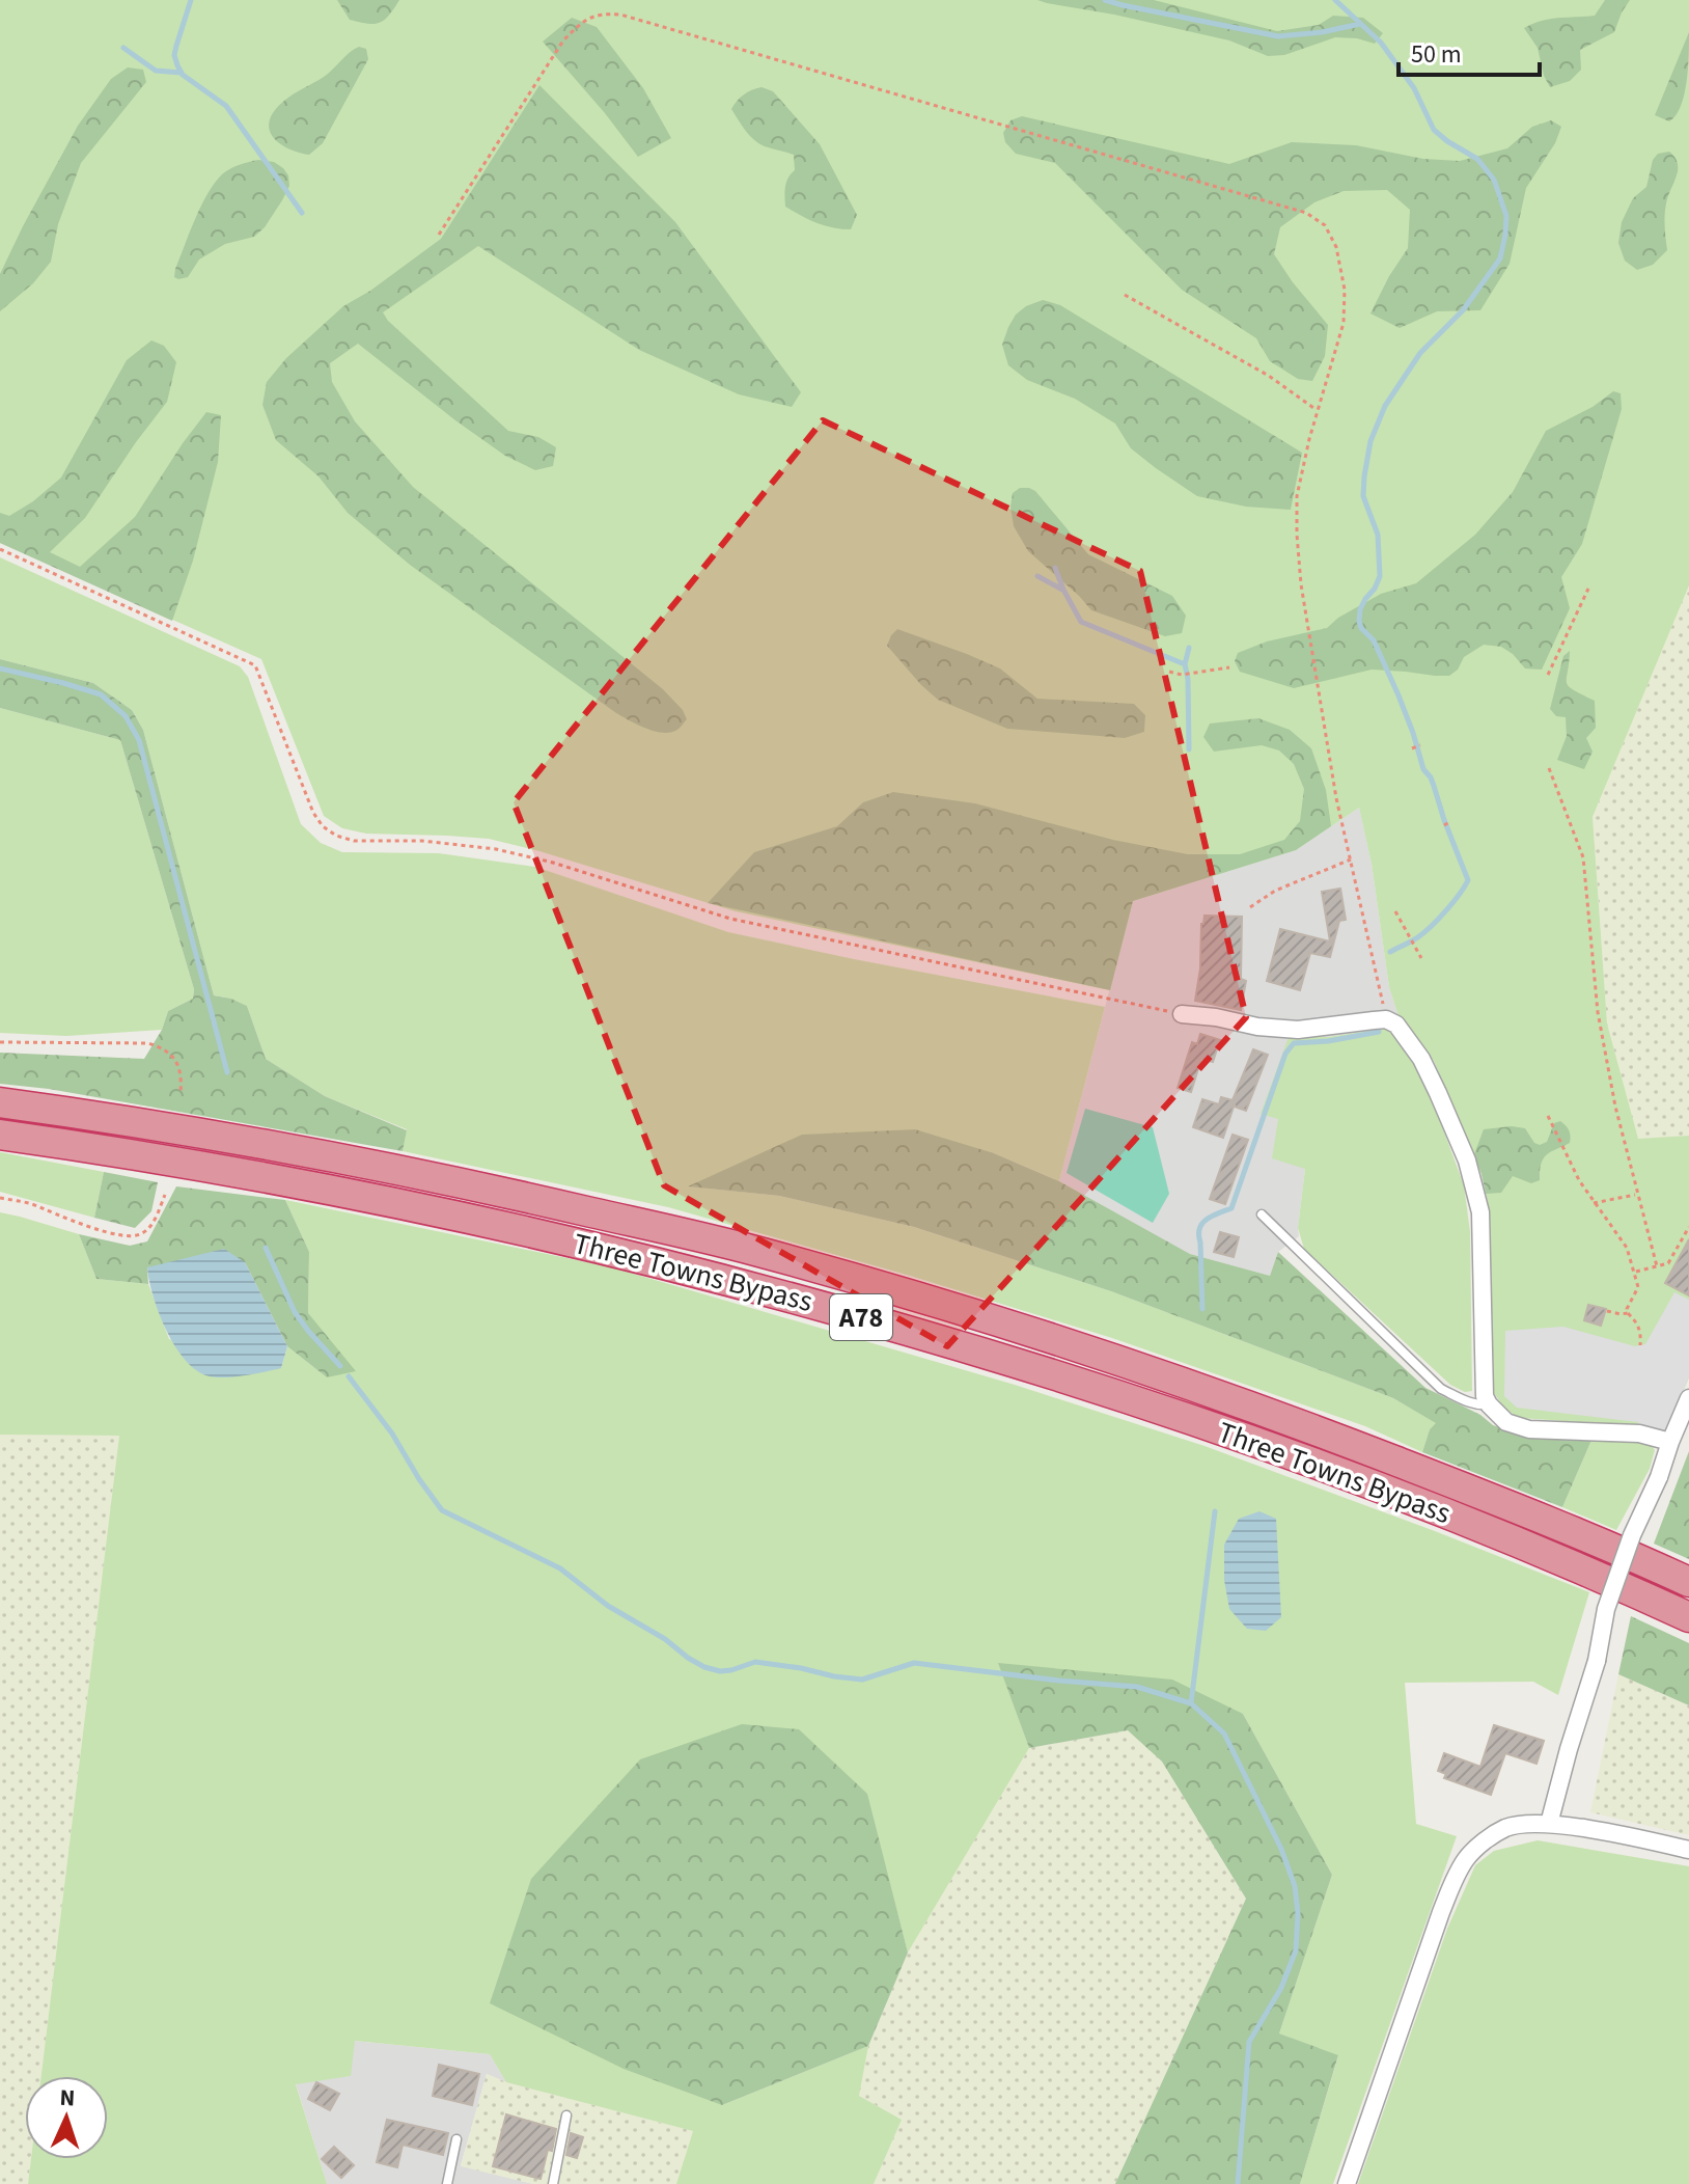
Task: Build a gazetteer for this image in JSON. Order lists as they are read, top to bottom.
{
  "streets": {
    "highway": ["Three Towns Bypass", "A78"]
  },
  "scale_bar": "50 m",
  "north": "top"
}
